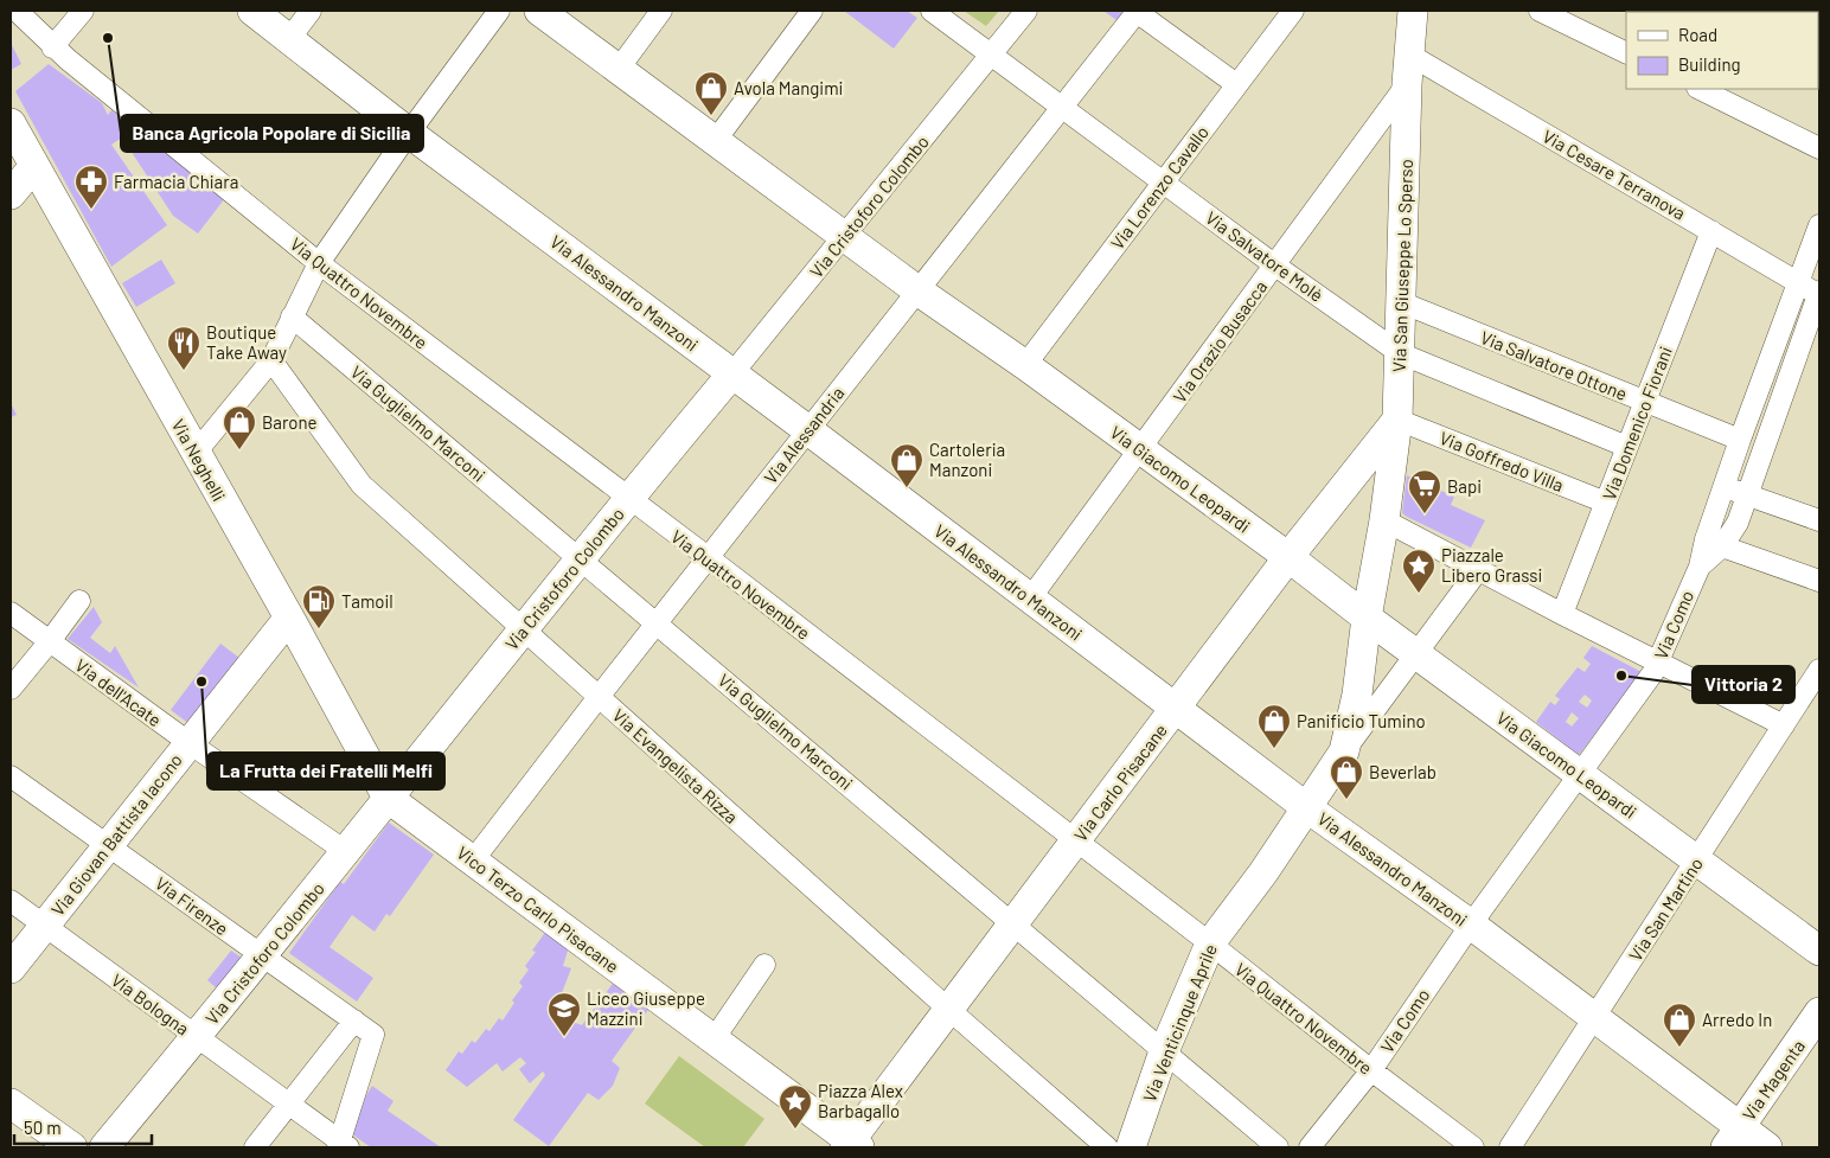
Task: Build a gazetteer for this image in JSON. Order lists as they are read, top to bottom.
{
  "streets": {
    "street": [
      "Via Cesare Terranova",
      "Via Lorenzo Cavallo",
      "Via Cristoforo Colombo",
      "Via Salvatore Molè",
      "Via San Giuseppe Lo Sperso",
      "Via Quattro Novembre",
      "Via Alessandro Manzoni",
      "Via Orazio Busacca",
      "Via Salvatore Ottone",
      "Via Guglielmo Marconi",
      "Via Domenico Fiorani",
      "Via Alessandria",
      "Via Neghelli",
      "Via Goffredo Villa",
      "Via Giacomo Leopardi",
      "Via Como",
      "Via dell'Acate",
      "Via Evangelista Rizza",
      "Via Carlo Pisacane",
      "Via Giovan Battista Iacono",
      "Via Firenze",
      "Vico Terzo Carlo Pisacane",
      "Via San Martino",
      "Via Bologna",
      "Via Venticinque Aprile",
      "Via Magenta"
    ]
  },
  "crossings": [
    ["Via Cesare Terranova", "Via San Giuseppe Lo Sperso"],
    ["Via Cesare Terranova", "Via Domenico Fiorani"],
    ["Via Cesare Terranova", "Via Como"],
    ["Via Lorenzo Cavallo", "Via Salvatore Molè"],
    ["Via Lorenzo Cavallo", "Via Giacomo Leopardi"],
    ["Via Cristoforo Colombo", "Via Salvatore Molè"],
    ["Via Cristoforo Colombo", "Via Quattro Novembre"],
    ["Via Cristoforo Colombo", "Via Alessandro Manzoni"],
    ["Via Cristoforo Colombo", "Via Guglielmo Marconi"],
    ["Via Cristoforo Colombo", "Via Neghelli"],
    ["Via Cristoforo Colombo", "Via Giacomo Leopardi"],
    ["Via Cristoforo Colombo", "Via dell'Acate"],
    ["Via Cristoforo Colombo", "Via Evangelista Rizza"],
    ["Via Cristoforo Colombo", "Via Firenze"],
    ["Via Cristoforo Colombo", "Vico Terzo Carlo Pisacane"],
    ["Via Cristoforo Colombo", "Via Bologna"],
    ["Via Salvatore Molè", "Via San Giuseppe Lo Sperso"],
    ["Via Salvatore Molè", "Via Orazio Busacca"],
    ["Via Salvatore Molè", "Via Domenico Fiorani"],
    ["Via Salvatore Molè", "Via Alessandria"],
    ["Via San Giuseppe Lo Sperso", "Via Orazio Busacca"],
    ["Via San Giuseppe Lo Sperso", "Via Salvatore Ottone"],
    ["Via San Giuseppe Lo Sperso", "Via Goffredo Villa"],
    ["Via San Giuseppe Lo Sperso", "Via Giacomo Leopardi"],
    ["Via San Giuseppe Lo Sperso", "Via Carlo Pisacane"],
    ["Via San Giuseppe Lo Sperso", "Via Venticinque Aprile"],
    ["Via Quattro Novembre", "Via Alessandria"],
    ["Via Quattro Novembre", "Via Como"],
    ["Via Quattro Novembre", "Via Carlo Pisacane"],
    ["Via Quattro Novembre", "Via Venticinque Aprile"],
    ["Via Alessandro Manzoni", "Via Orazio Busacca"],
    ["Via Alessandro Manzoni", "Via Alessandria"],
    ["Via Alessandro Manzoni", "Via Como"],
    ["Via Alessandro Manzoni", "Via Carlo Pisacane"],
    ["Via Alessandro Manzoni", "Via San Martino"],
    ["Via Alessandro Manzoni", "Via Venticinque Aprile"],
    ["Via Alessandro Manzoni", "Via Magenta"],
    ["Via Orazio Busacca", "Via Giacomo Leopardi"],
    ["Via Salvatore Ottone", "Via Domenico Fiorani"],
    ["Via Salvatore Ottone", "Via Como"],
    ["Via Guglielmo Marconi", "Via Alessandria"],
    ["Via Guglielmo Marconi", "Via Carlo Pisacane"],
    ["Via Guglielmo Marconi", "Via Venticinque Aprile"],
    ["Via Domenico Fiorani", "Via Goffredo Villa"],
    ["Via Alessandria", "Via Giacomo Leopardi"],
    ["Via Alessandria", "Via Evangelista Rizza"],
    ["Via Alessandria", "Vico Terzo Carlo Pisacane"],
    ["Via Neghelli", "Via Giovan Battista Iacono"],
    ["Via Neghelli", "Vico Terzo Carlo Pisacane"],
    ["Via Goffredo Villa", "Via Carlo Pisacane"],
    ["Via Giacomo Leopardi", "Via Como"],
    ["Via Giacomo Leopardi", "Via Carlo Pisacane"],
    ["Via Giacomo Leopardi", "Via San Martino"],
    ["Via Giacomo Leopardi", "Via Venticinque Aprile"],
    ["Via dell'Acate", "Via Giovan Battista Iacono"],
    ["Via Evangelista Rizza", "Via Carlo Pisacane"],
    ["Via Carlo Pisacane", "Vico Terzo Carlo Pisacane"],
    ["Via Giovan Battista Iacono", "Via Firenze"],
    ["Via Giovan Battista Iacono", "Via Bologna"],
    ["Via Firenze", "Via Bologna"]
  ],
  "places": {
    "other": ["Banca Agricola Popolare di Sicilia", "Vittoria 2", "La Frutta dei Fratelli Melfi"],
    "shop": [
      "Avola Mangimi",
      "Barone",
      "Cartoleria Manzoni",
      "Panificio Tumino",
      "Beverlab",
      "Arredo In"
    ],
    "pharmacy": ["Farmacia Chiara"],
    "restaurant": ["Boutique Take Away"],
    "supermarket": ["Bapi"],
    "place": ["Piazzale Libero Grassi", "Piazza Alex Barbagallo"],
    "fuel station": ["Tamoil"],
    "school or university": ["Liceo Giuseppe Mazzini"]
  },
  "legend": ["Road", "Building"],
  "scale_bar": "50 m"
}
